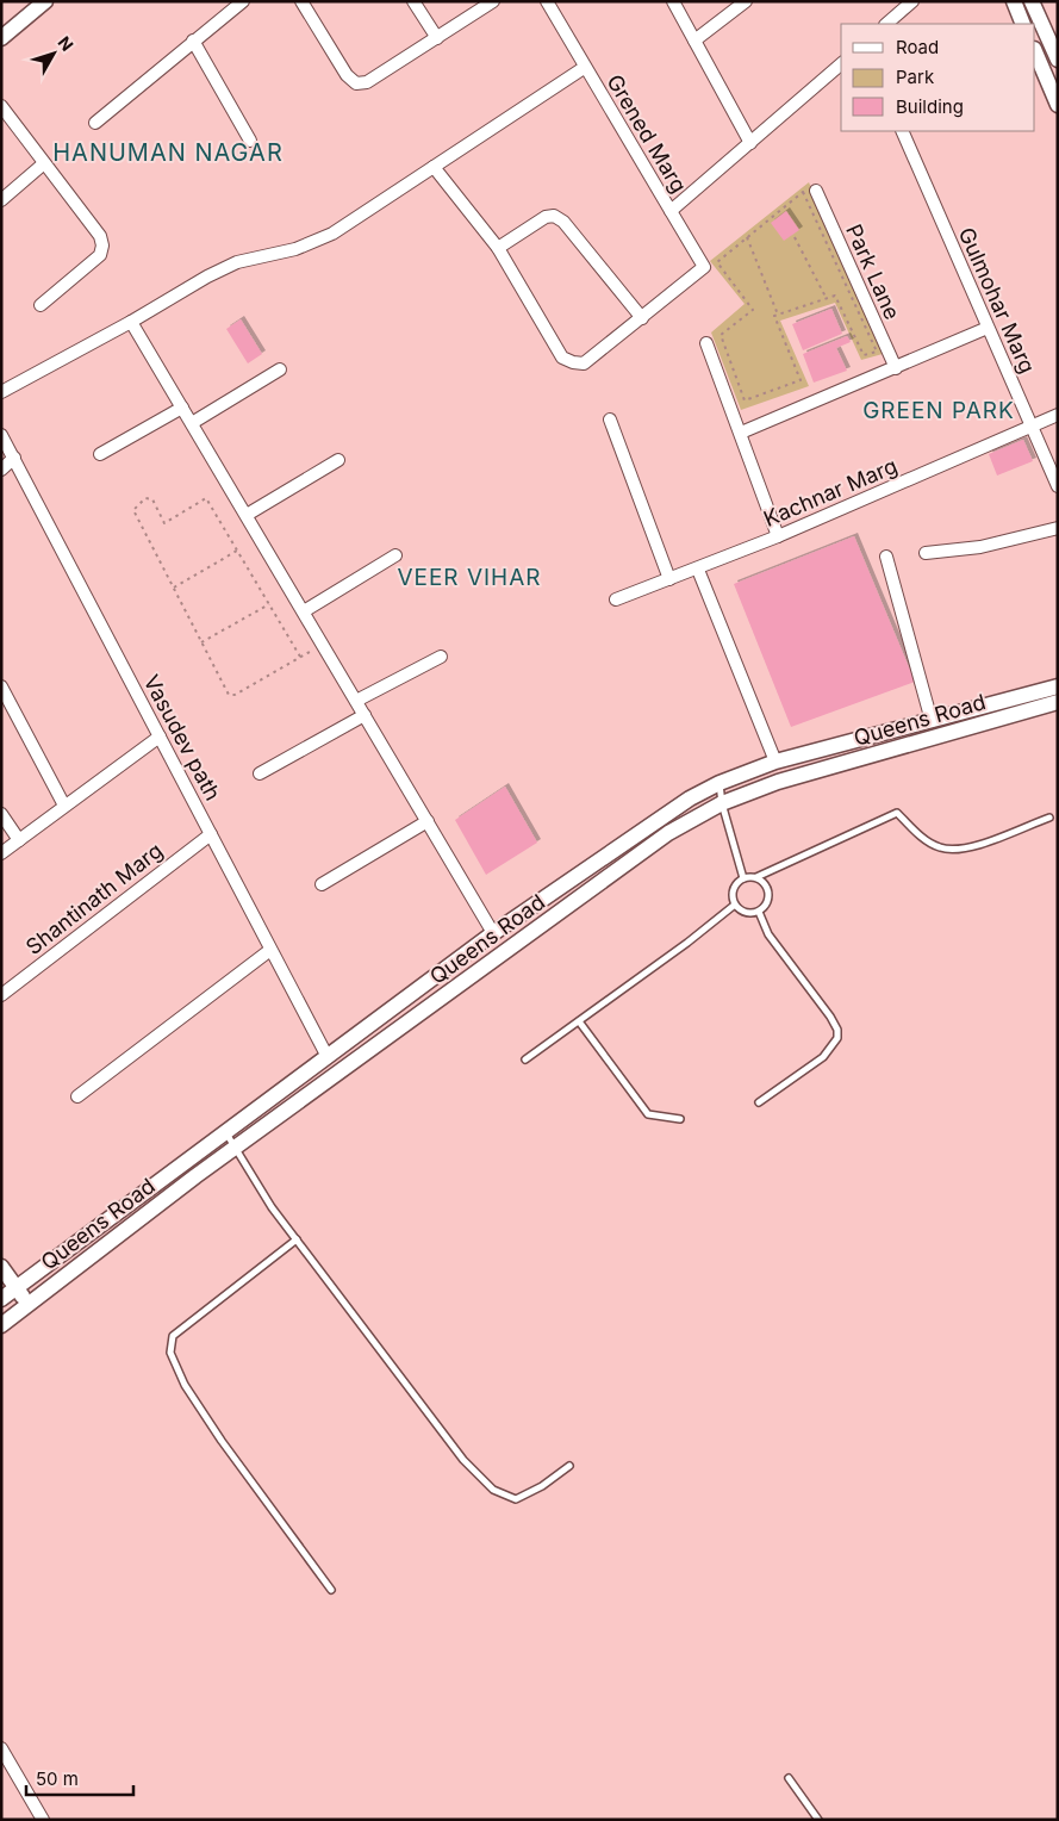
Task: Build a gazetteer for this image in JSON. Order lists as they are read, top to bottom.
{
  "streets": {
    "street": [
      "Grened Marg",
      "Park Lane",
      "Gulmohar Marg",
      "Kachnar Marg",
      "Queens Road",
      "Vasudev path",
      "Shantinath Marg"
    ]
  },
  "crossings": [
    ["Gulmohar Marg", "Kachnar Marg"],
    ["Queens Road", "Vasudev path"],
    ["Vasudev path", "Shantinath Marg"]
  ],
  "districts": ["HANUMAN NAGAR", "GREEN PARK", "VEER VIHAR"],
  "legend": ["Road", "Park", "Building"],
  "scale_bar": "50 m",
  "north": "top right"
}
